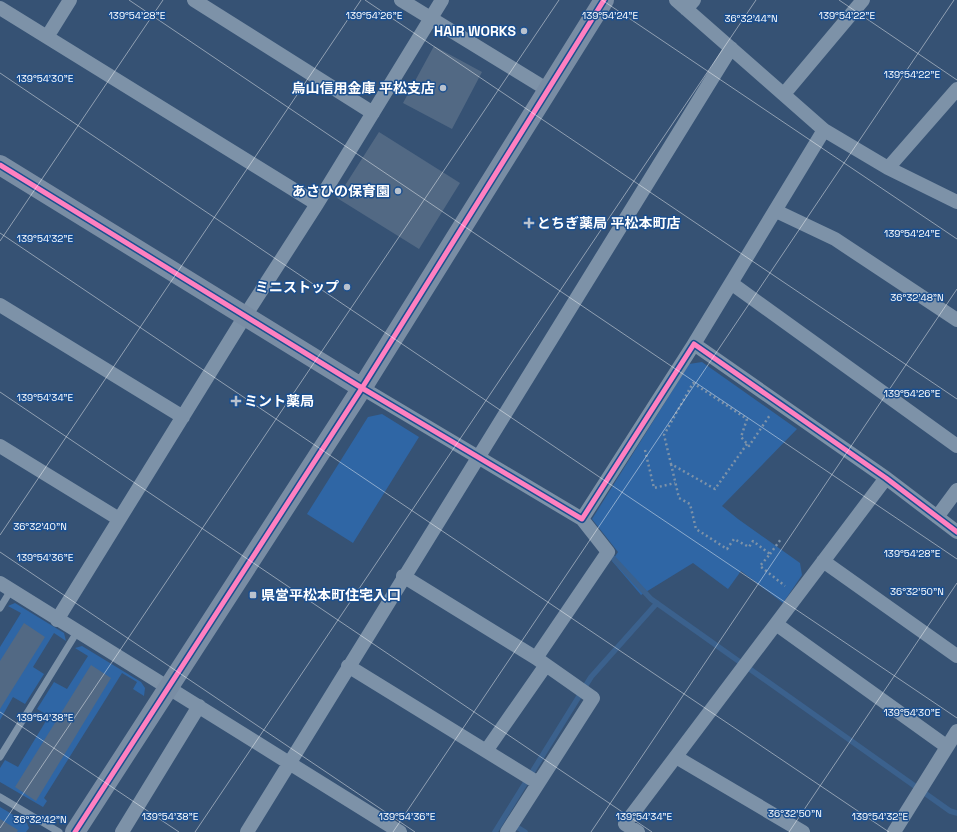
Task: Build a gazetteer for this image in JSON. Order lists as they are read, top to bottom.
{
  "places": {
    "other": [
      "HAIR WORKS",
      "烏山信用金庫 平松支店",
      "あさひの保育園",
      "ミニストップ"
    ],
    "health": ["とちぎ薬局 平松本町店", "ミント薬局"],
    "transit": ["県営平松本町住宅入口"]
  },
  "coordinates": [
    "139°54'28\"E",
    "139°54'26\"E",
    "139°54'24\"E",
    "139°54'22\"E",
    "36°32'44\"N",
    "139°54'30\"E",
    "139°54'32\"E",
    "36°32'48\"N",
    "139°54'34\"E",
    "36°32'40\"N",
    "139°54'36\"E",
    "36°32'50\"N",
    "139°54'38\"E",
    "36°32'42\"N"
  ]
}
